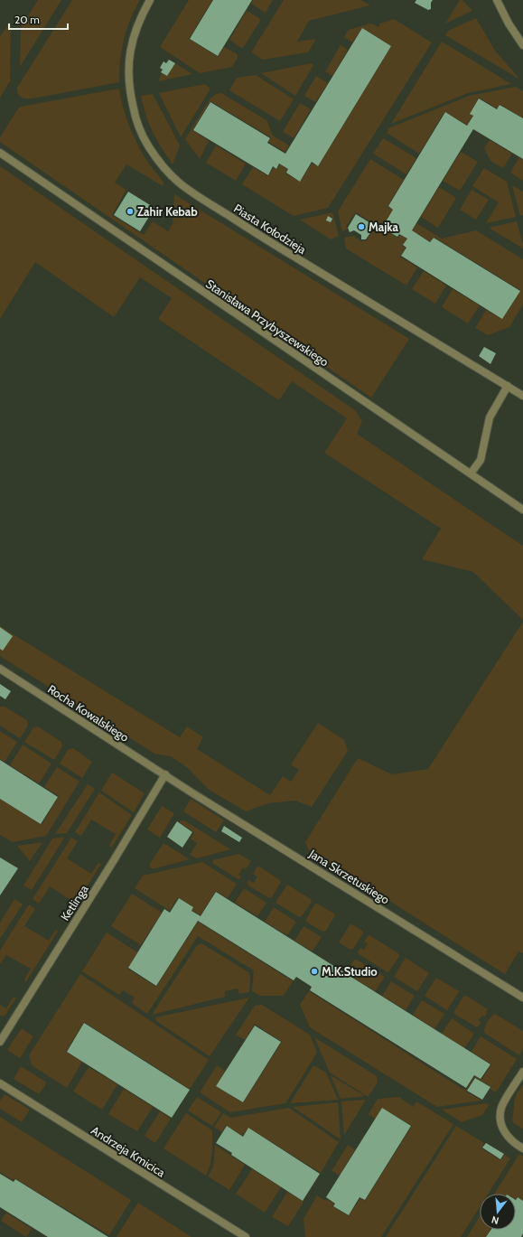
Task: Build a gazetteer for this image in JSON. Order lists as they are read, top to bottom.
{
  "streets": {
    "street": [
      "Piasta Kołodzieja",
      "Stanisława Przybyszewskiego",
      "Rocha Kowalskiego",
      "Jana Skrzetuskiego",
      "Ketlinga",
      "Andrzeja Kmicica"
    ]
  },
  "crossings": [
    ["Rocha Kowalskiego", "Jana Skrzetuskiego"],
    ["Rocha Kowalskiego", "Ketlinga"],
    ["Jana Skrzetuskiego", "Ketlinga"]
  ],
  "places": ["Zahir Kebab", "Majka", "M.K.Studio"],
  "scale_bar": "20 m",
  "north": "bottom"
}
